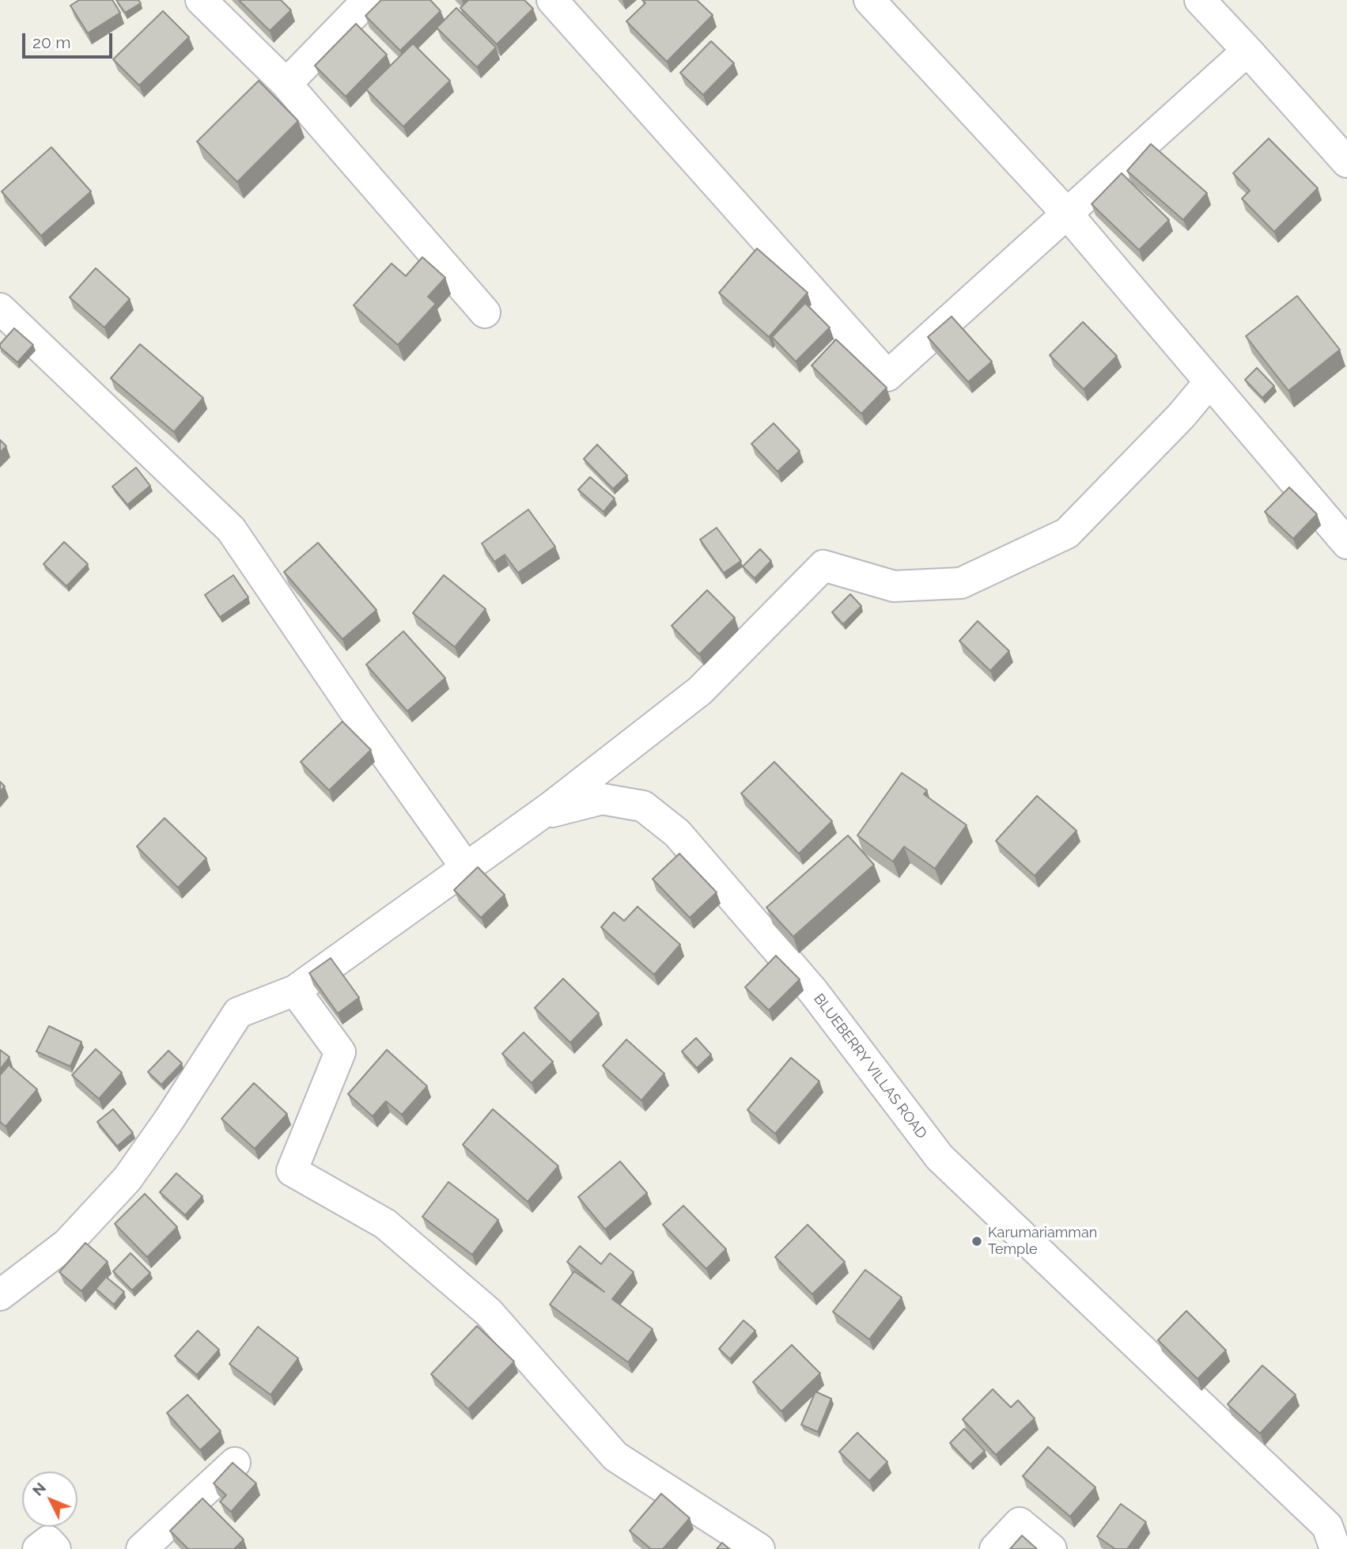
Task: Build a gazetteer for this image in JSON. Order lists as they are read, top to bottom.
{
  "streets": {
    "street": ["BLUEBERRY VILLAS ROAD"]
  },
  "places": ["Karumariamman Temple"],
  "scale_bar": "20 m",
  "north": "top left"
}
